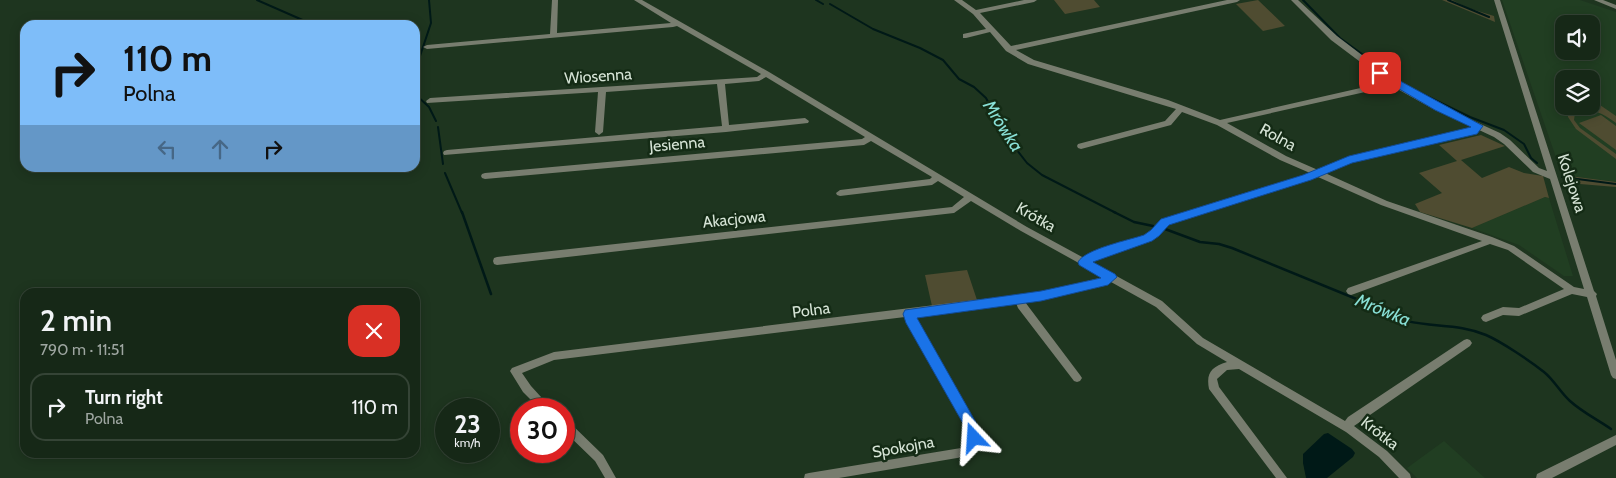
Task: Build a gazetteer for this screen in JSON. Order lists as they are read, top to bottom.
{
  "streets": {
    "street": [
      "Wiosenna",
      "Rolna",
      "Jesienna",
      "Kolejowa",
      "Krótka",
      "Akacjowa",
      "Polna",
      "Spokojna"
    ]
  },
  "crossings": [
    ["Wiosenna", "Krótka"],
    ["Rolna", "Kolejowa"],
    ["Jesienna", "Krótka"],
    ["Krótka", "Akacjowa"],
    ["Krótka", "Polna"],
    ["Polna", "Spokojna"]
  ],
  "water": ["Mrówka"],
  "page": {
    "turn": ["110 m", "Polna"],
    "heading": ["2 min", "790 m · 11:51"],
    "list": [
      {
        "name": "Turn right",
        "note": "Polna",
        "value": "110 m"
      }
    ],
    "speed": "23 km/h",
    "limit": "30"
  }
}
